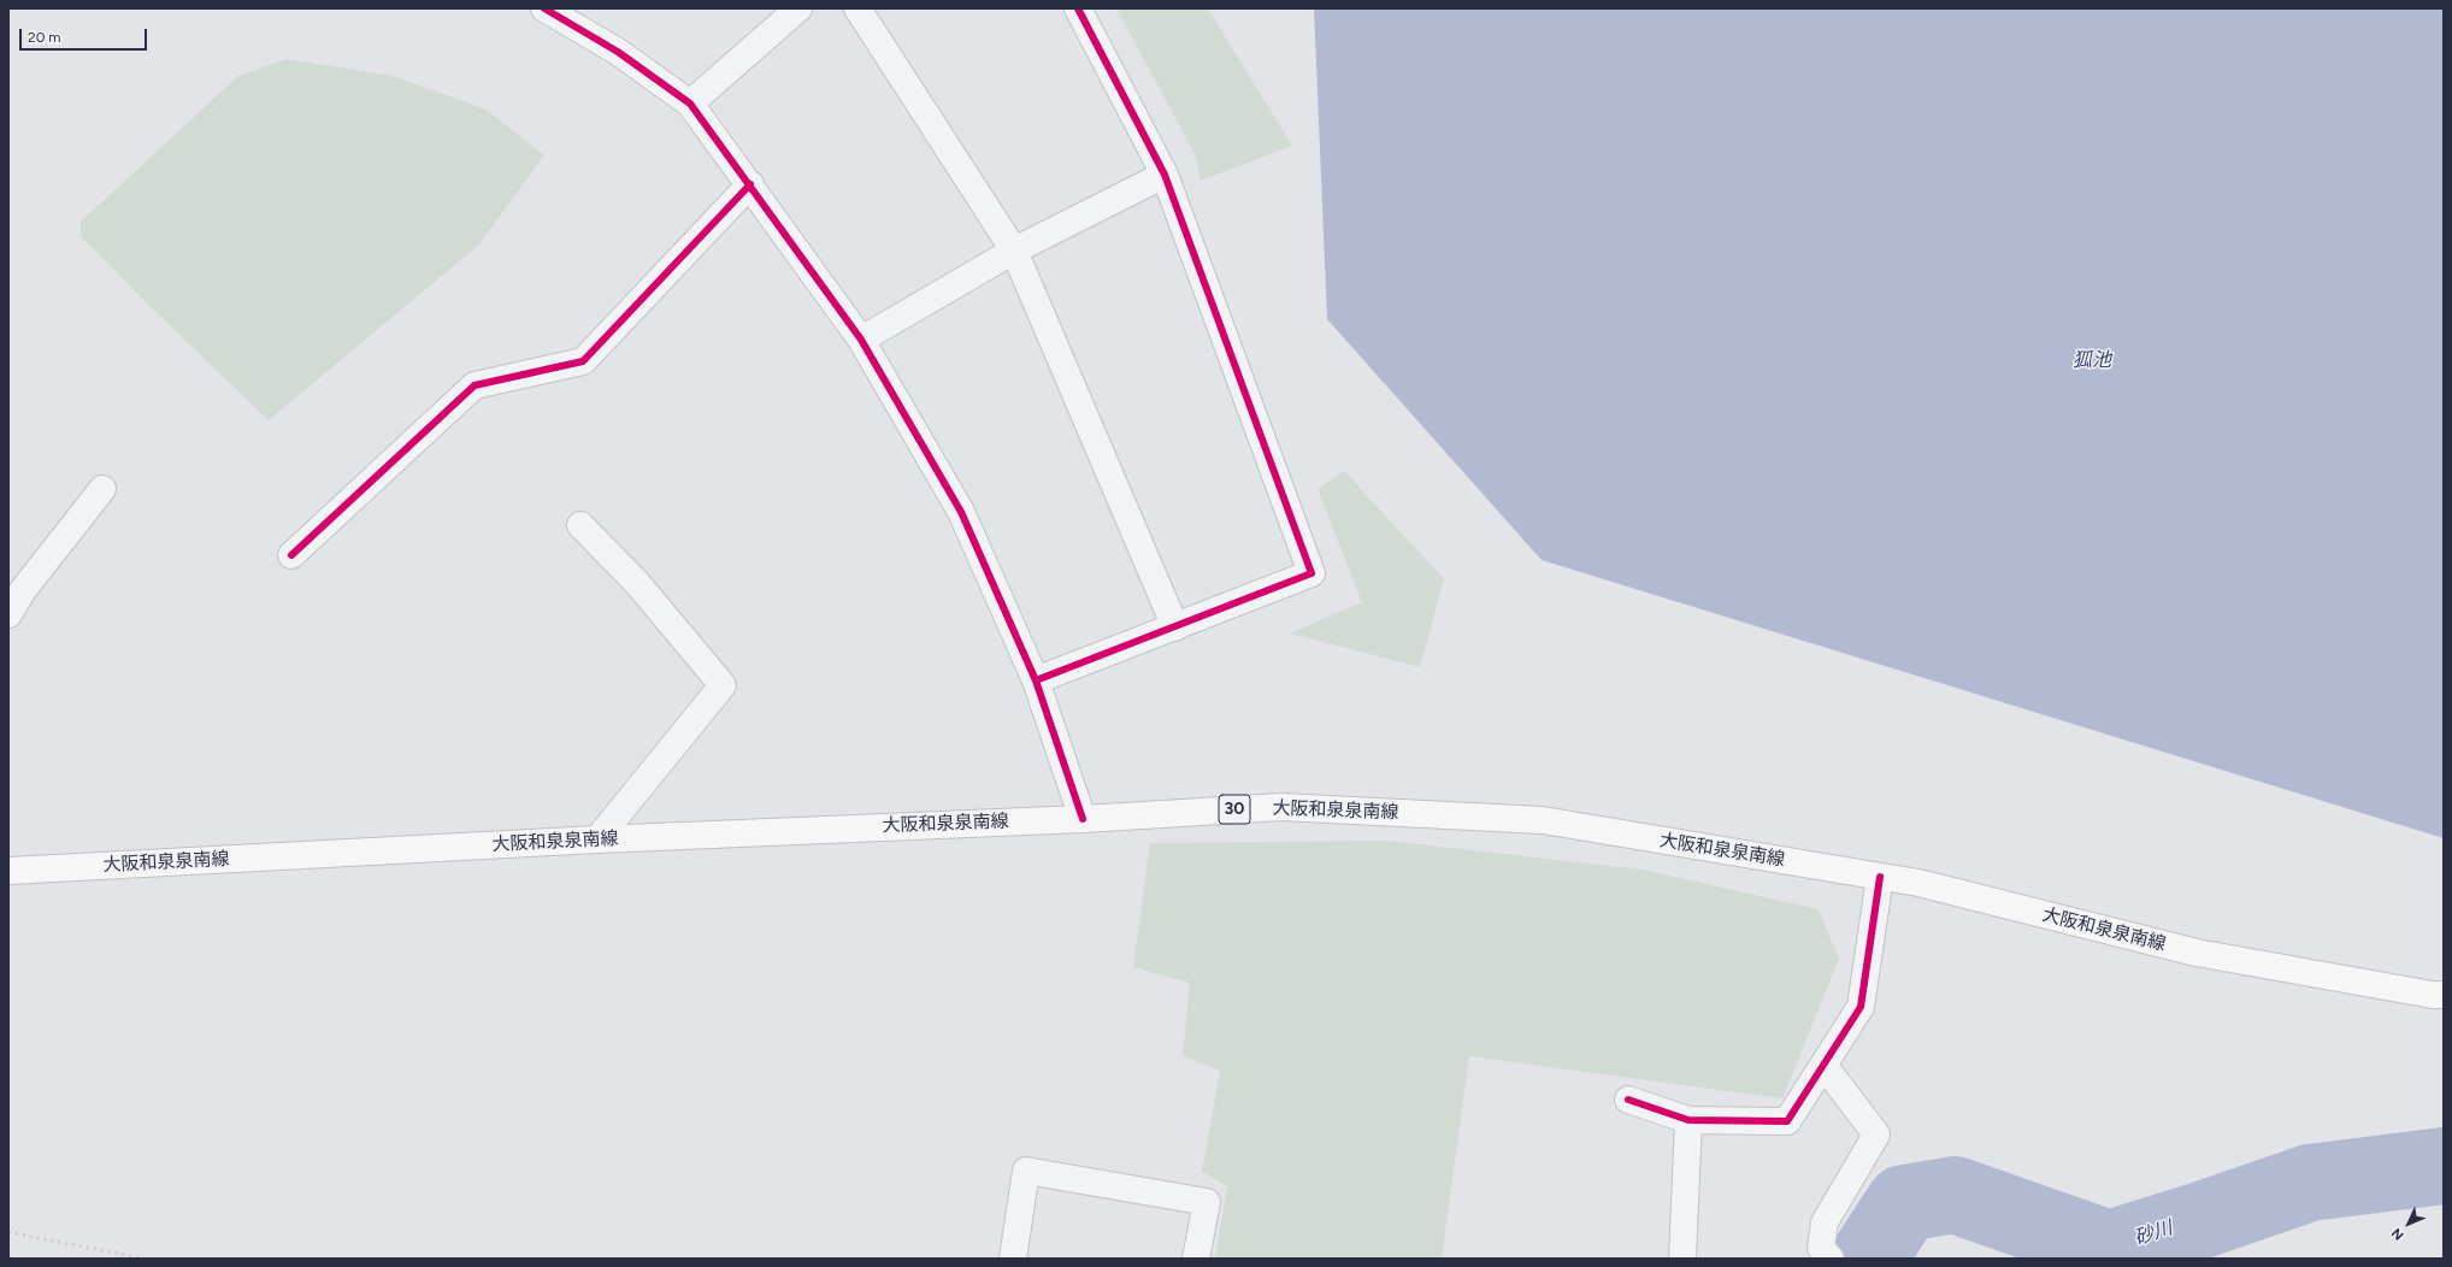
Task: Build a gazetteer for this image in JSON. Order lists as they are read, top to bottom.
{
  "streets": {
    "main road": ["30", "大阪和泉泉南線"]
  },
  "water": ["狐池", "砂川"],
  "scale_bar": "20 m",
  "north": "bottom left"
}
